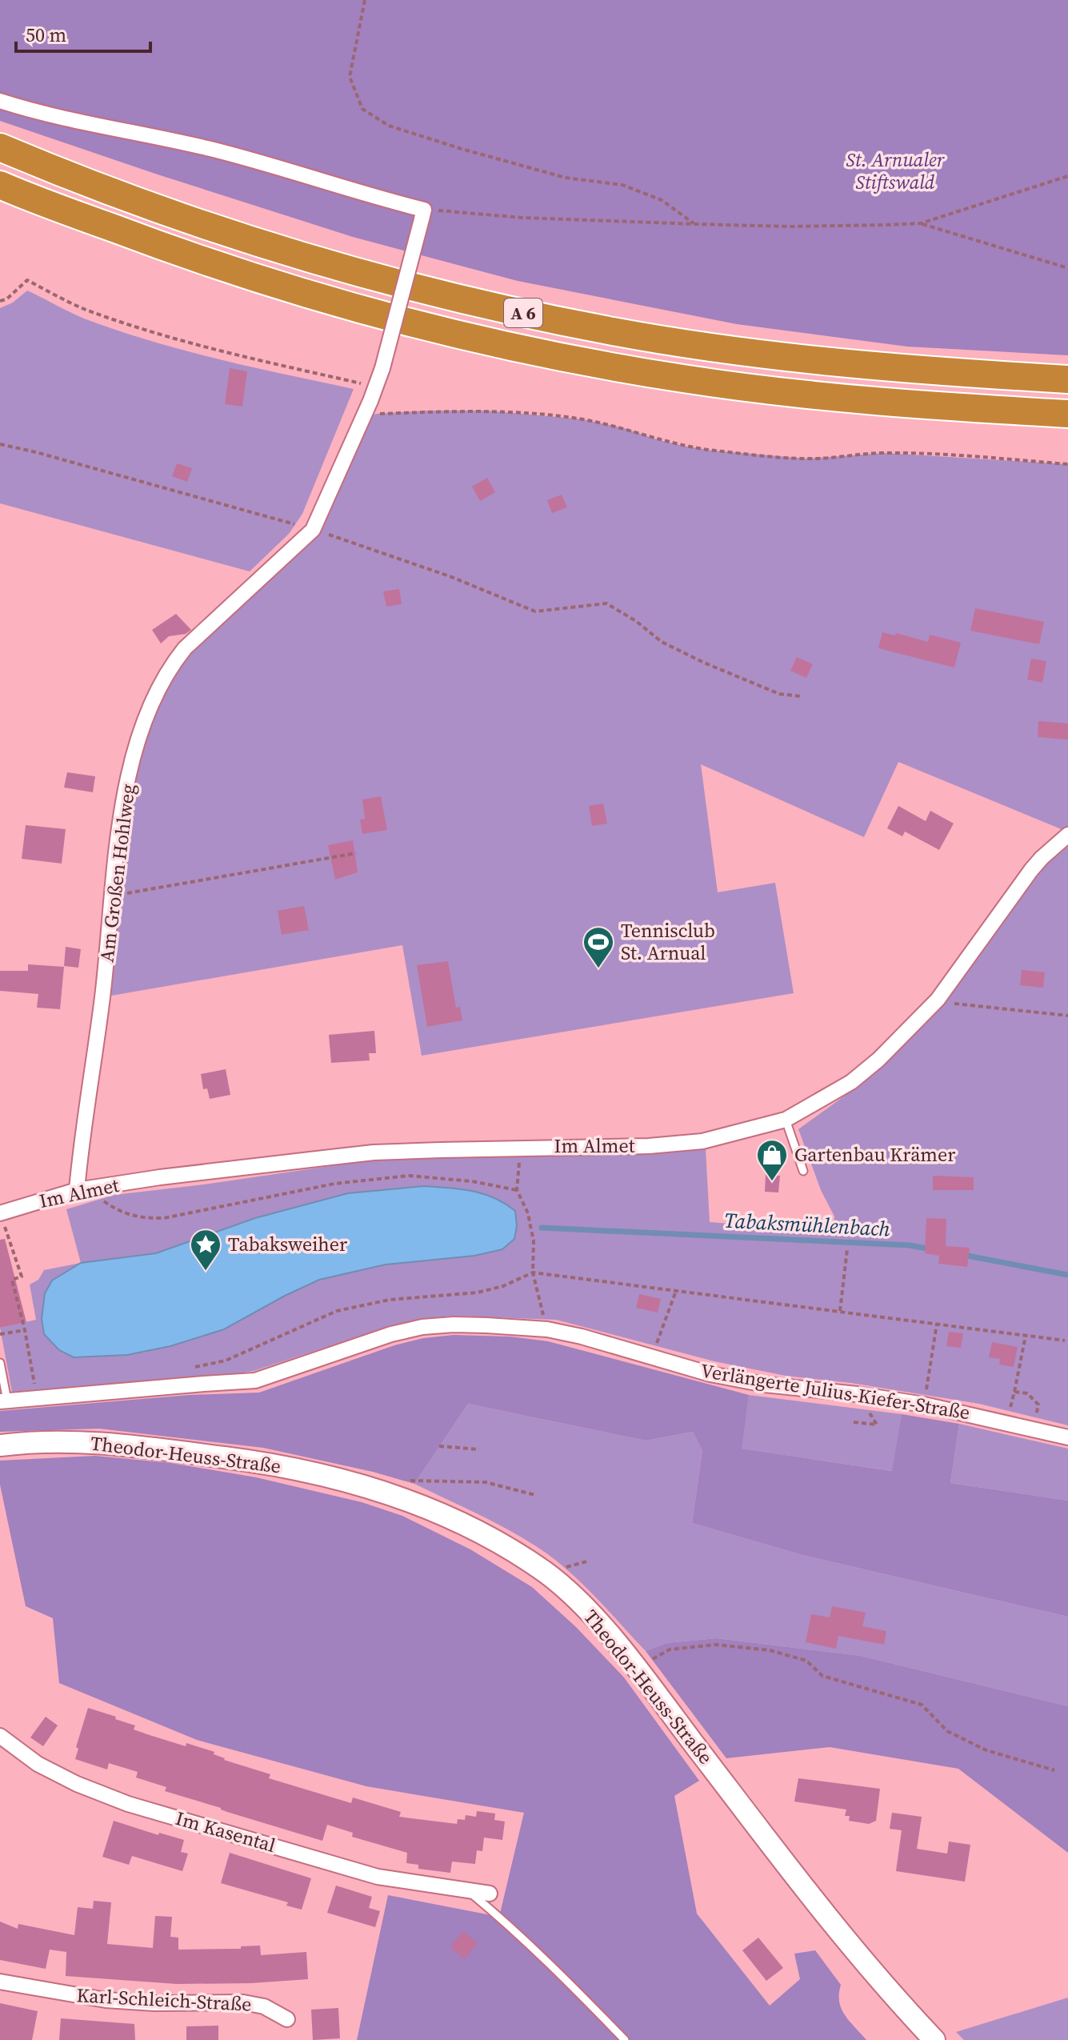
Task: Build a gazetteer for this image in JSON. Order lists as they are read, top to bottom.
{
  "streets": {
    "highway": ["A 6"],
    "street": [
      "Am Großen Hohlweg",
      "Im Almet",
      "Verlängerte Julius-Kiefer-Straße",
      "Theodor-Heuss-Straße",
      "Im Kasental",
      "Karl-Schleich-Straße"
    ]
  },
  "crossings": [
    ["Am Großen Hohlweg", "Im Almet"]
  ],
  "water": ["Tabaksmühlenbach"],
  "parks": ["St. Arnualer Stiftswald"],
  "places": {
    "sports": ["Tennisclub St. Arnual"],
    "shop": ["Gartenbau Krämer"],
    "place": ["Tabaksweiher"]
  },
  "scale_bar": "50 m"
}
